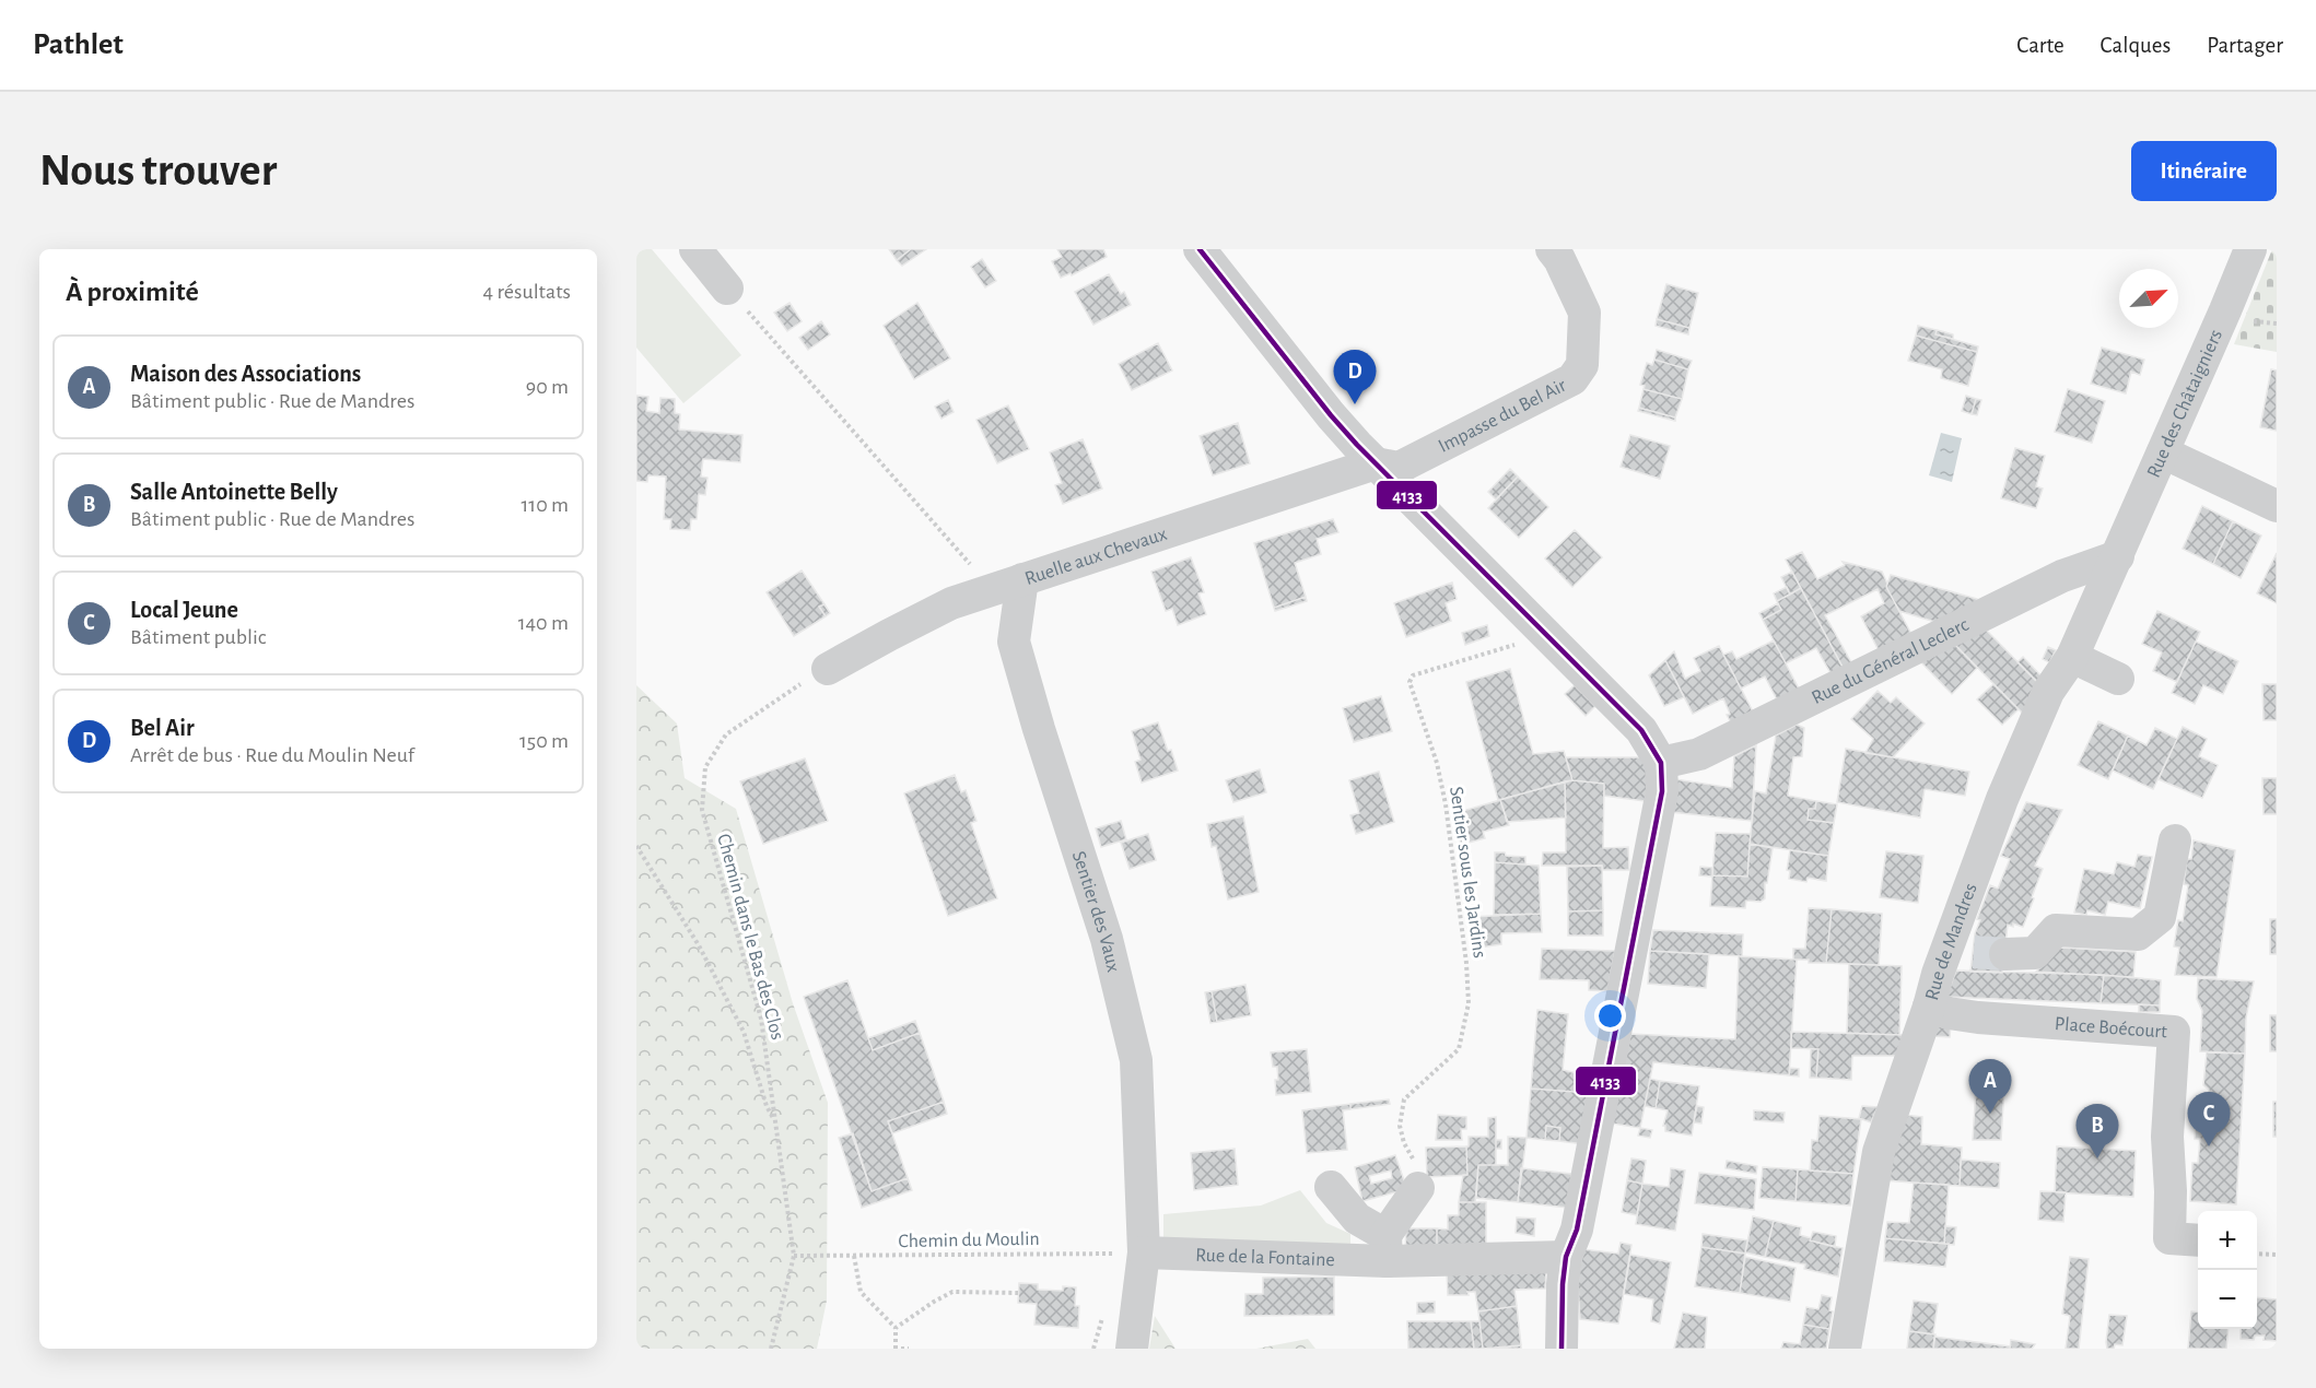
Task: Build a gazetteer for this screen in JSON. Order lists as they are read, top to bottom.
{
  "streets": {
    "street": [
      "Rue des Châtaigniers",
      "Impasse du Bel Air",
      "Ruelle aux Chevaux",
      "Rue du Général Leclerc",
      "Sentier des Vaux",
      "Rue de Mandres",
      "Place Boécourt",
      "Rue de la Fontaine"
    ],
    "path": ["Sentier sous les Jardins", "Chemin dans le Bas des Clos", "Chemin du Moulin"]
  },
  "crossings": [
    ["Rue des Châtaigniers", "Rue du Général Leclerc"],
    ["Rue des Châtaigniers", "Rue de Mandres"],
    ["Impasse du Bel Air", "Ruelle aux Chevaux"],
    ["Ruelle aux Chevaux", "Sentier des Vaux"],
    ["Ruelle aux Chevaux", "Chemin dans le Bas des Clos"],
    ["Rue du Général Leclerc", "Rue de Mandres"],
    ["Sentier des Vaux", "Chemin du Moulin"],
    ["Sentier des Vaux", "Rue de la Fontaine"],
    ["Chemin dans le Bas des Clos", "Chemin du Moulin"],
    ["Rue de Mandres", "Place Boécourt"],
    ["Chemin du Moulin", "Rue de la Fontaine"]
  ],
  "lines": ["transit line 4133"],
  "north": "top right",
  "page": {
    "header": "Pathlet",
    "nav": ["Carte", "Calques", "Partager"],
    "buttons": "Itinéraire",
    "title": "Nous trouver",
    "heading": ["À proximité", "4 résultats"],
    "list": [
      {
        "mark": "A",
        "name": "Maison des Associations",
        "note": "Bâtiment public · Rue de Mandres",
        "value": "90 m"
      },
      {
        "mark": "B",
        "name": "Salle Antoinette Belly",
        "note": "Bâtiment public · Rue de Mandres",
        "value": "110 m"
      },
      {
        "mark": "C",
        "name": "Local Jeune",
        "note": "Bâtiment public",
        "value": "140 m"
      },
      {
        "mark": "D",
        "name": "Bel Air",
        "note": "Arrêt de bus · Rue du Moulin Neuf",
        "value": "150 m"
      }
    ],
    "pins": [
      "D",
      "A",
      "C",
      "B"
    ],
    "map_buttons": ["+", "−"]
  }
}
